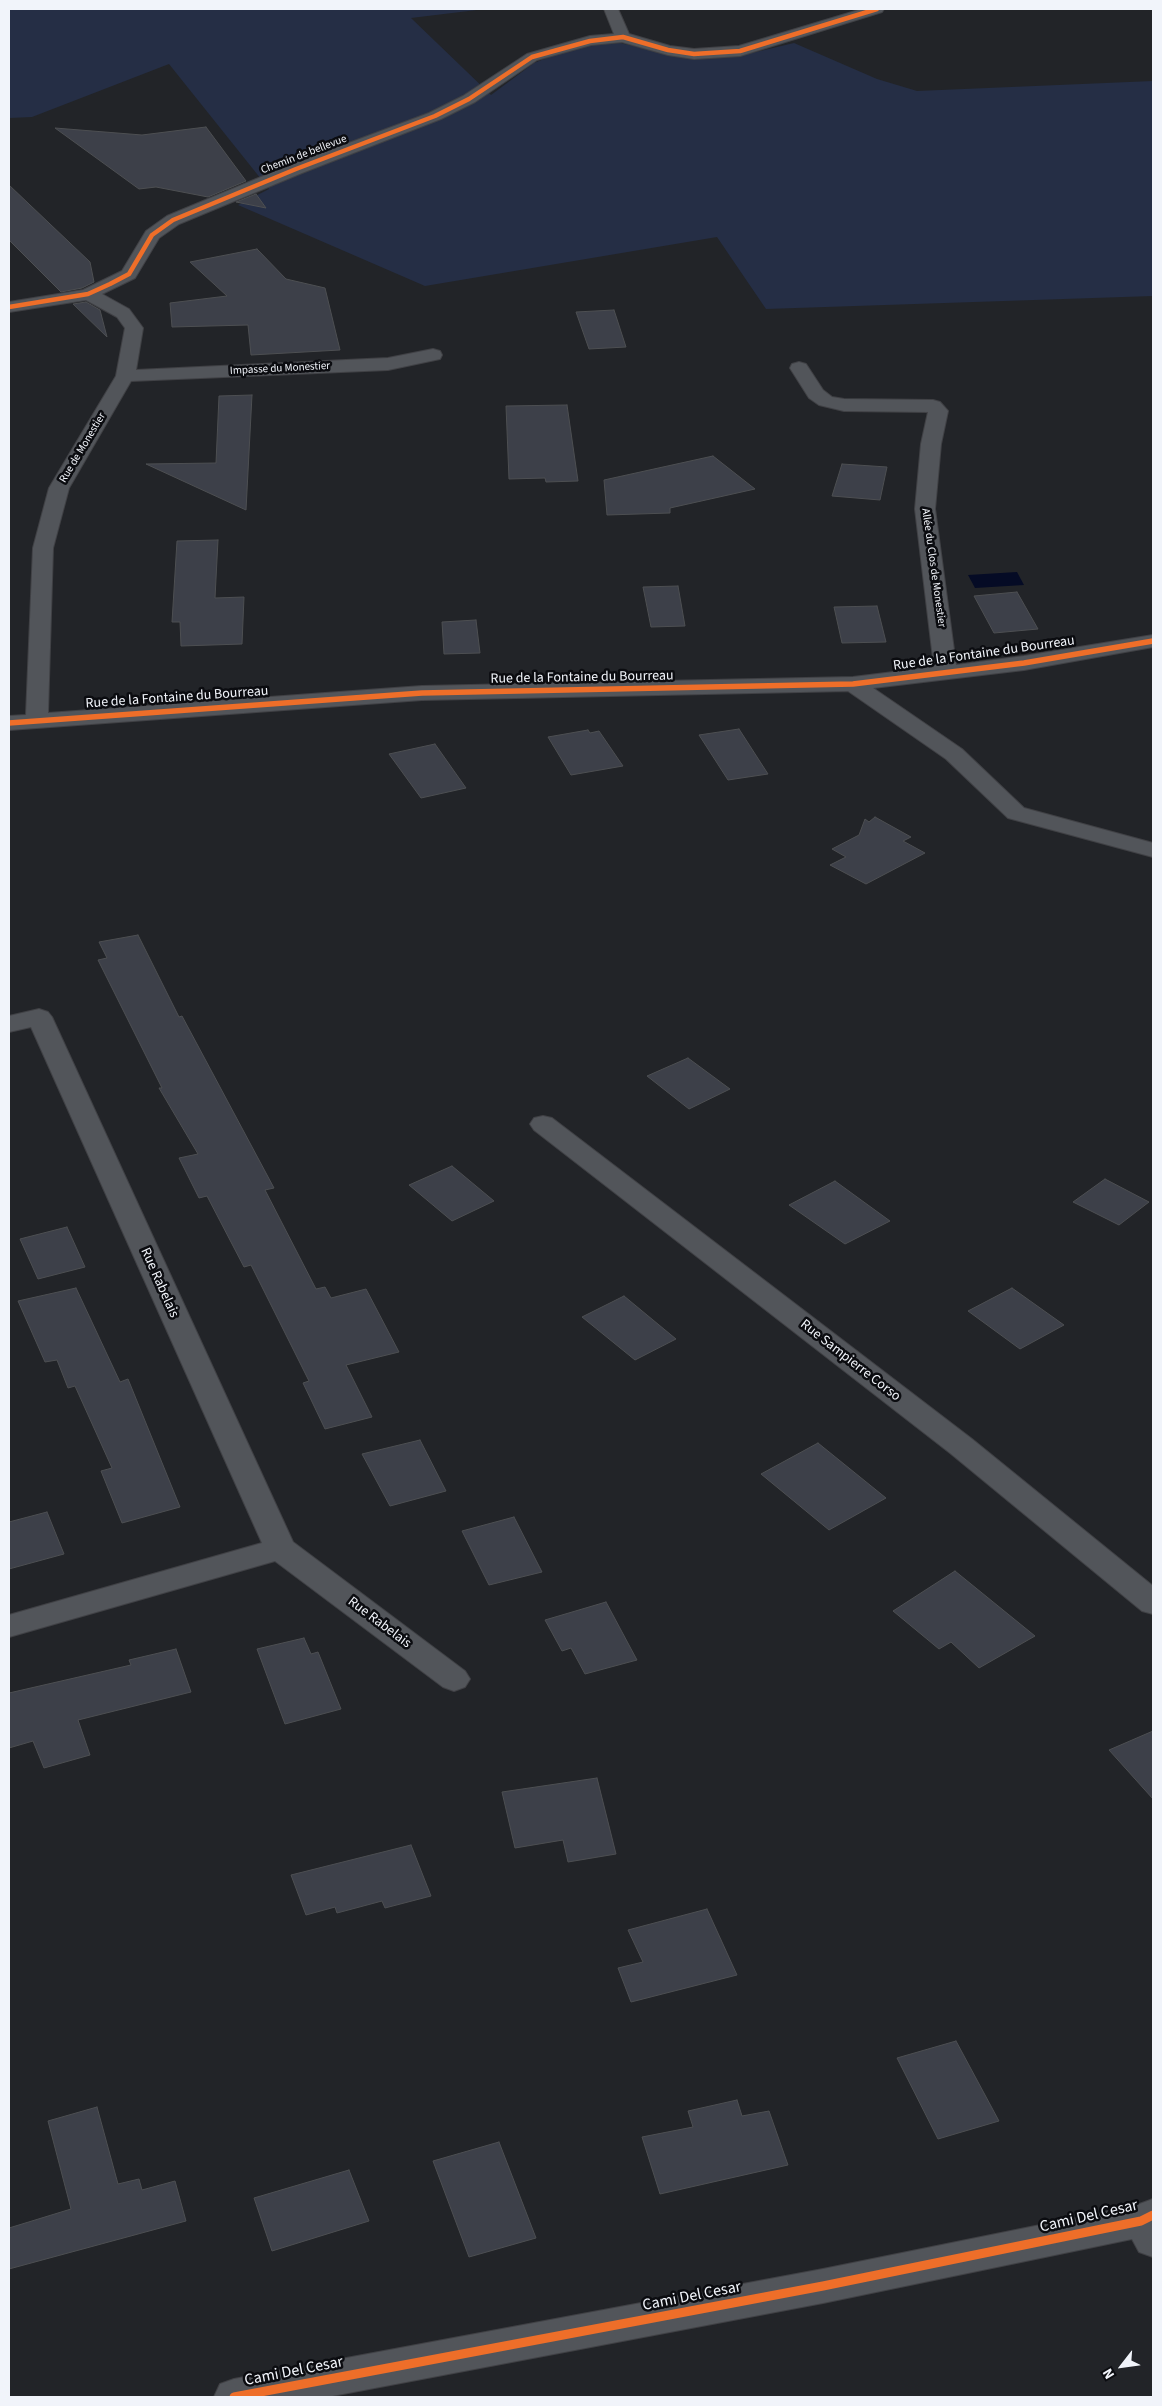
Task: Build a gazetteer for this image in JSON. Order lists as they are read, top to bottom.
{
  "streets": {
    "street": [
      "Chemin de bellevue",
      "Impasse du Monestier",
      "Rue de Monestier",
      "Allée du Clos de Monestier",
      "Rue de la Fontaine du Bourreau",
      "Rue Rabelais",
      "Rue Sampierre Corso",
      "Cami Del Cesar"
    ]
  },
  "crossings": [
    ["Chemin de bellevue", "Rue de Monestier"],
    ["Impasse du Monestier", "Rue de Monestier"],
    ["Rue de Monestier", "Rue de la Fontaine du Bourreau"],
    ["Allée du Clos de Monestier", "Rue de la Fontaine du Bourreau"]
  ],
  "north": "bottom left"
}
